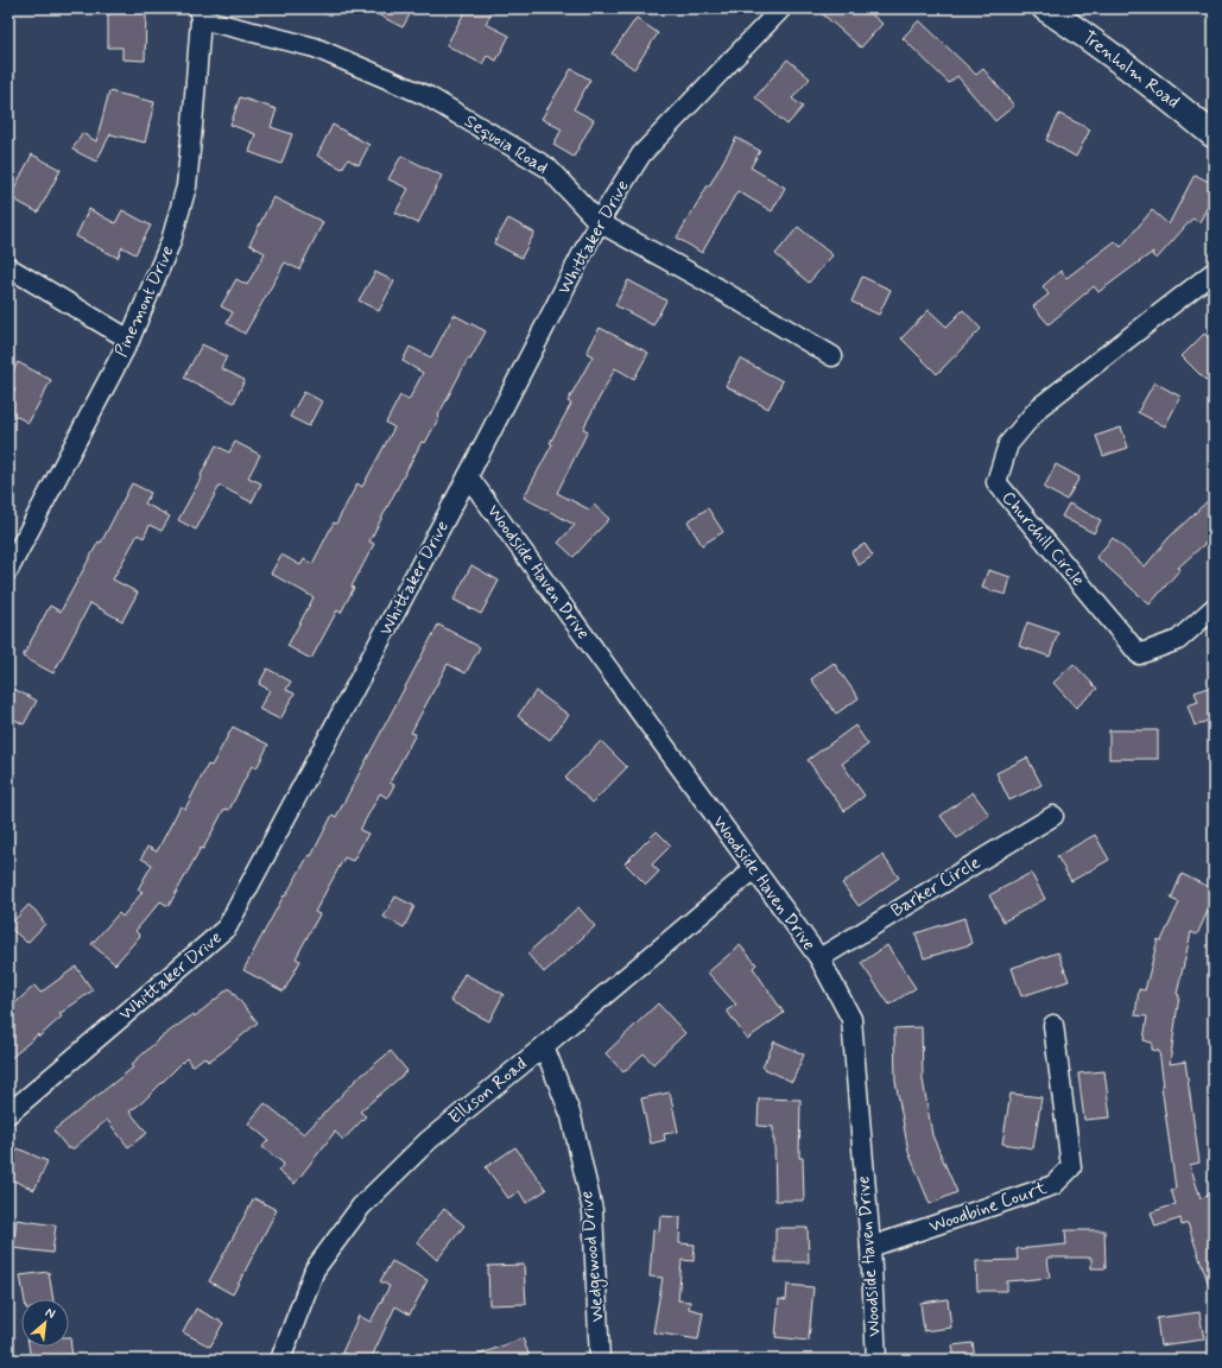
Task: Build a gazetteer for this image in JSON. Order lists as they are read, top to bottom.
{
  "streets": {
    "main road": ["Trenholm Road"],
    "street": [
      "Sequoia Road",
      "Whittaker Drive",
      "Pinemont Drive",
      "Churchill Circle",
      "Woodside Haven Drive",
      "Barker Circle",
      "Ellison Road",
      "Woodbine Court",
      "Wedgewood Drive"
    ]
  },
  "crossings": [
    ["Sequoia Road", "Whittaker Drive"],
    ["Sequoia Road", "Pinemont Drive"],
    ["Whittaker Drive", "Woodside Haven Drive"],
    ["Woodside Haven Drive", "Barker Circle"],
    ["Woodside Haven Drive", "Ellison Road"],
    ["Woodside Haven Drive", "Woodbine Court"],
    ["Ellison Road", "Wedgewood Drive"]
  ],
  "north": "top right"
}
